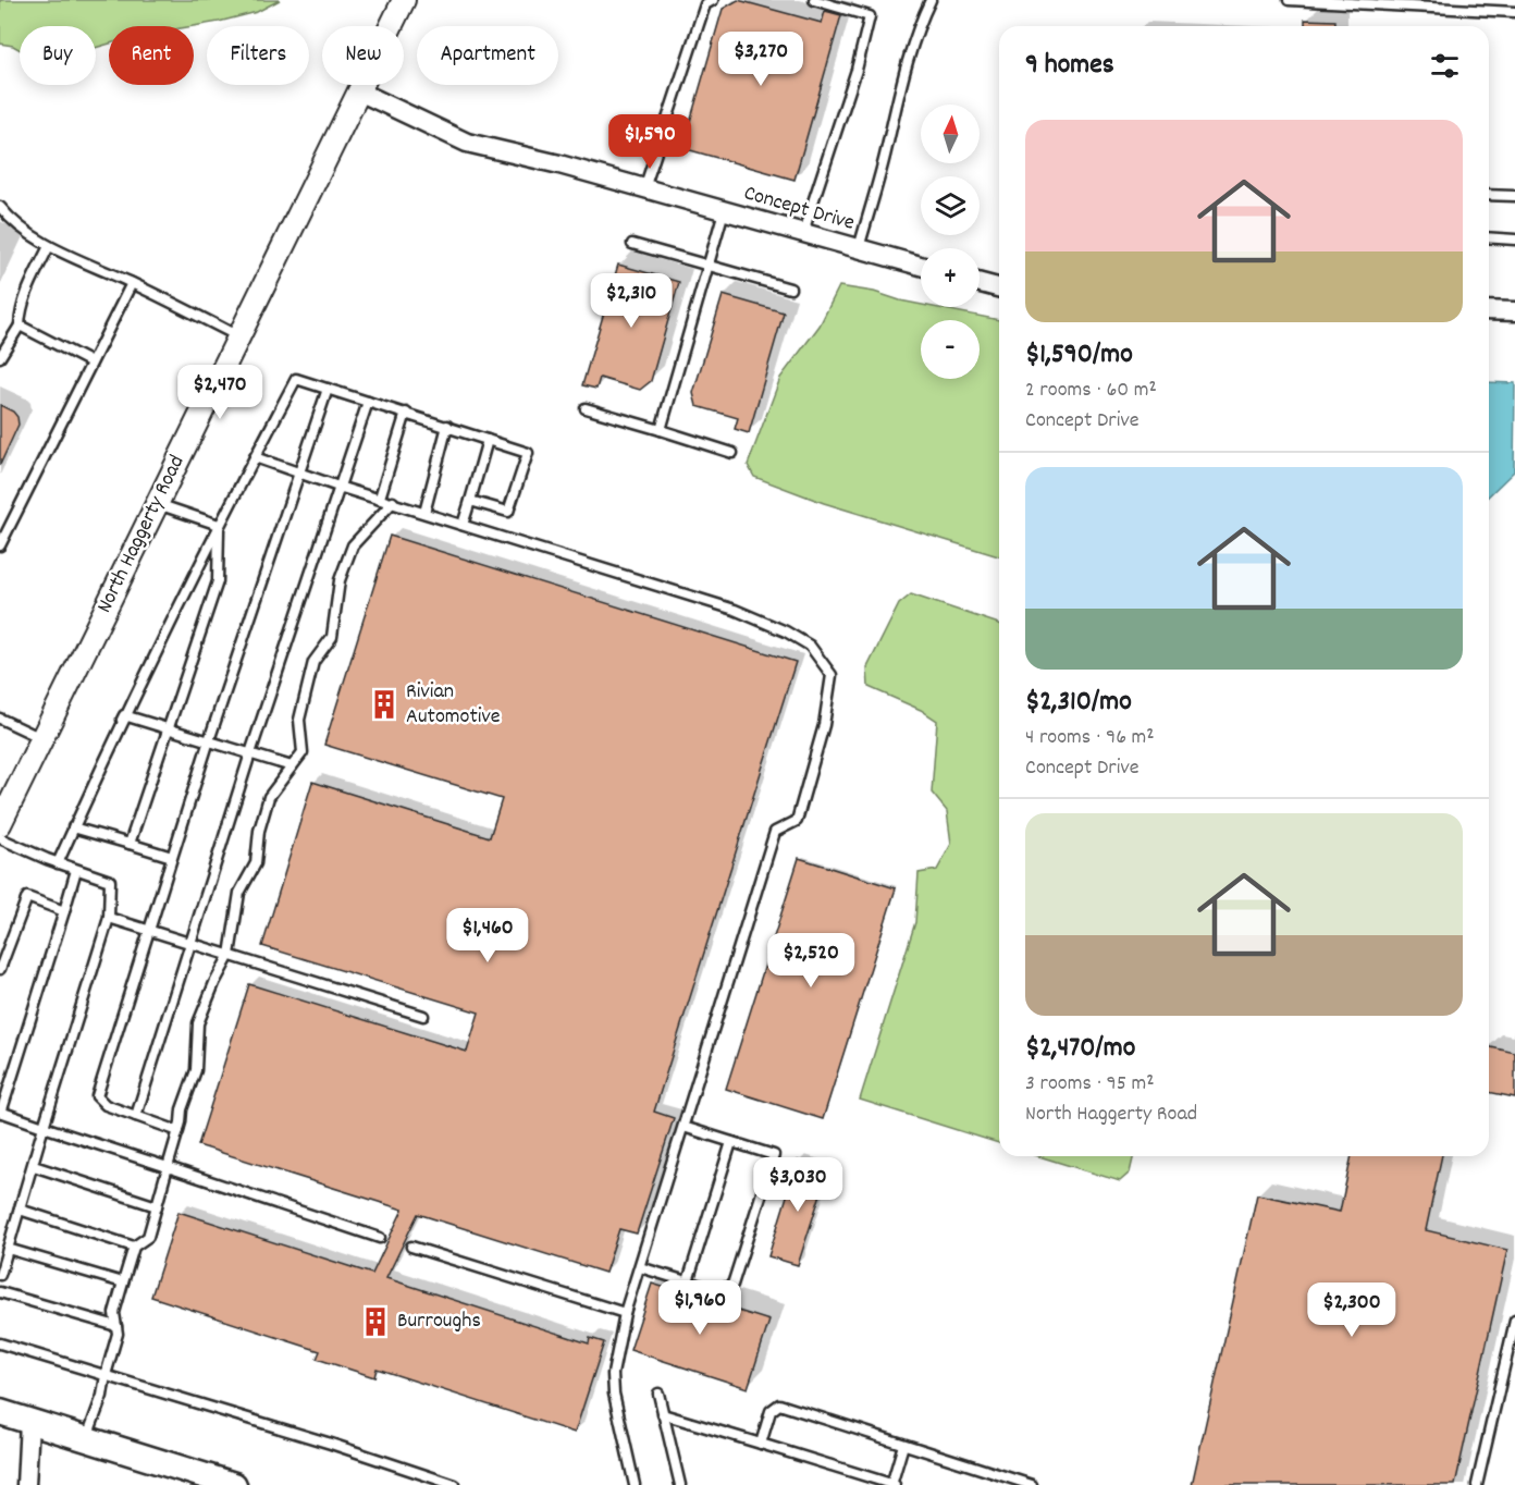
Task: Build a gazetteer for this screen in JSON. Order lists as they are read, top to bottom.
{
  "streets": {
    "street": ["Concept Drive", "North Haggerty Road"]
  },
  "crossings": [
    ["Concept Drive", "North Haggerty Road"]
  ],
  "places": {
    "building": ["Rivian Automotive", "Burroughs"]
  },
  "north": "top",
  "page": {
    "chip": [
      "Buy",
      "Rent",
      "Filters",
      "New",
      "Apartment"
    ],
    "heading": "9 homes",
    "price": [
      "$3,270",
      "$1,590",
      "$2,310",
      "$2,470",
      "$1,460",
      "$2,520",
      "$3,030",
      "$1,960",
      "$2,300"
    ],
    "map_buttons": ["+", "−"],
    "list": [
      {
        "name": "$1,590/mo",
        "note": "2 rooms · 60 m² · Concept Drive"
      },
      {
        "name": "$2,310/mo",
        "note": "4 rooms · 96 m² · Concept Drive"
      },
      {
        "name": "$2,470/mo",
        "note": "3 rooms · 95 m² · North Haggerty Road"
      }
    ]
  }
}
